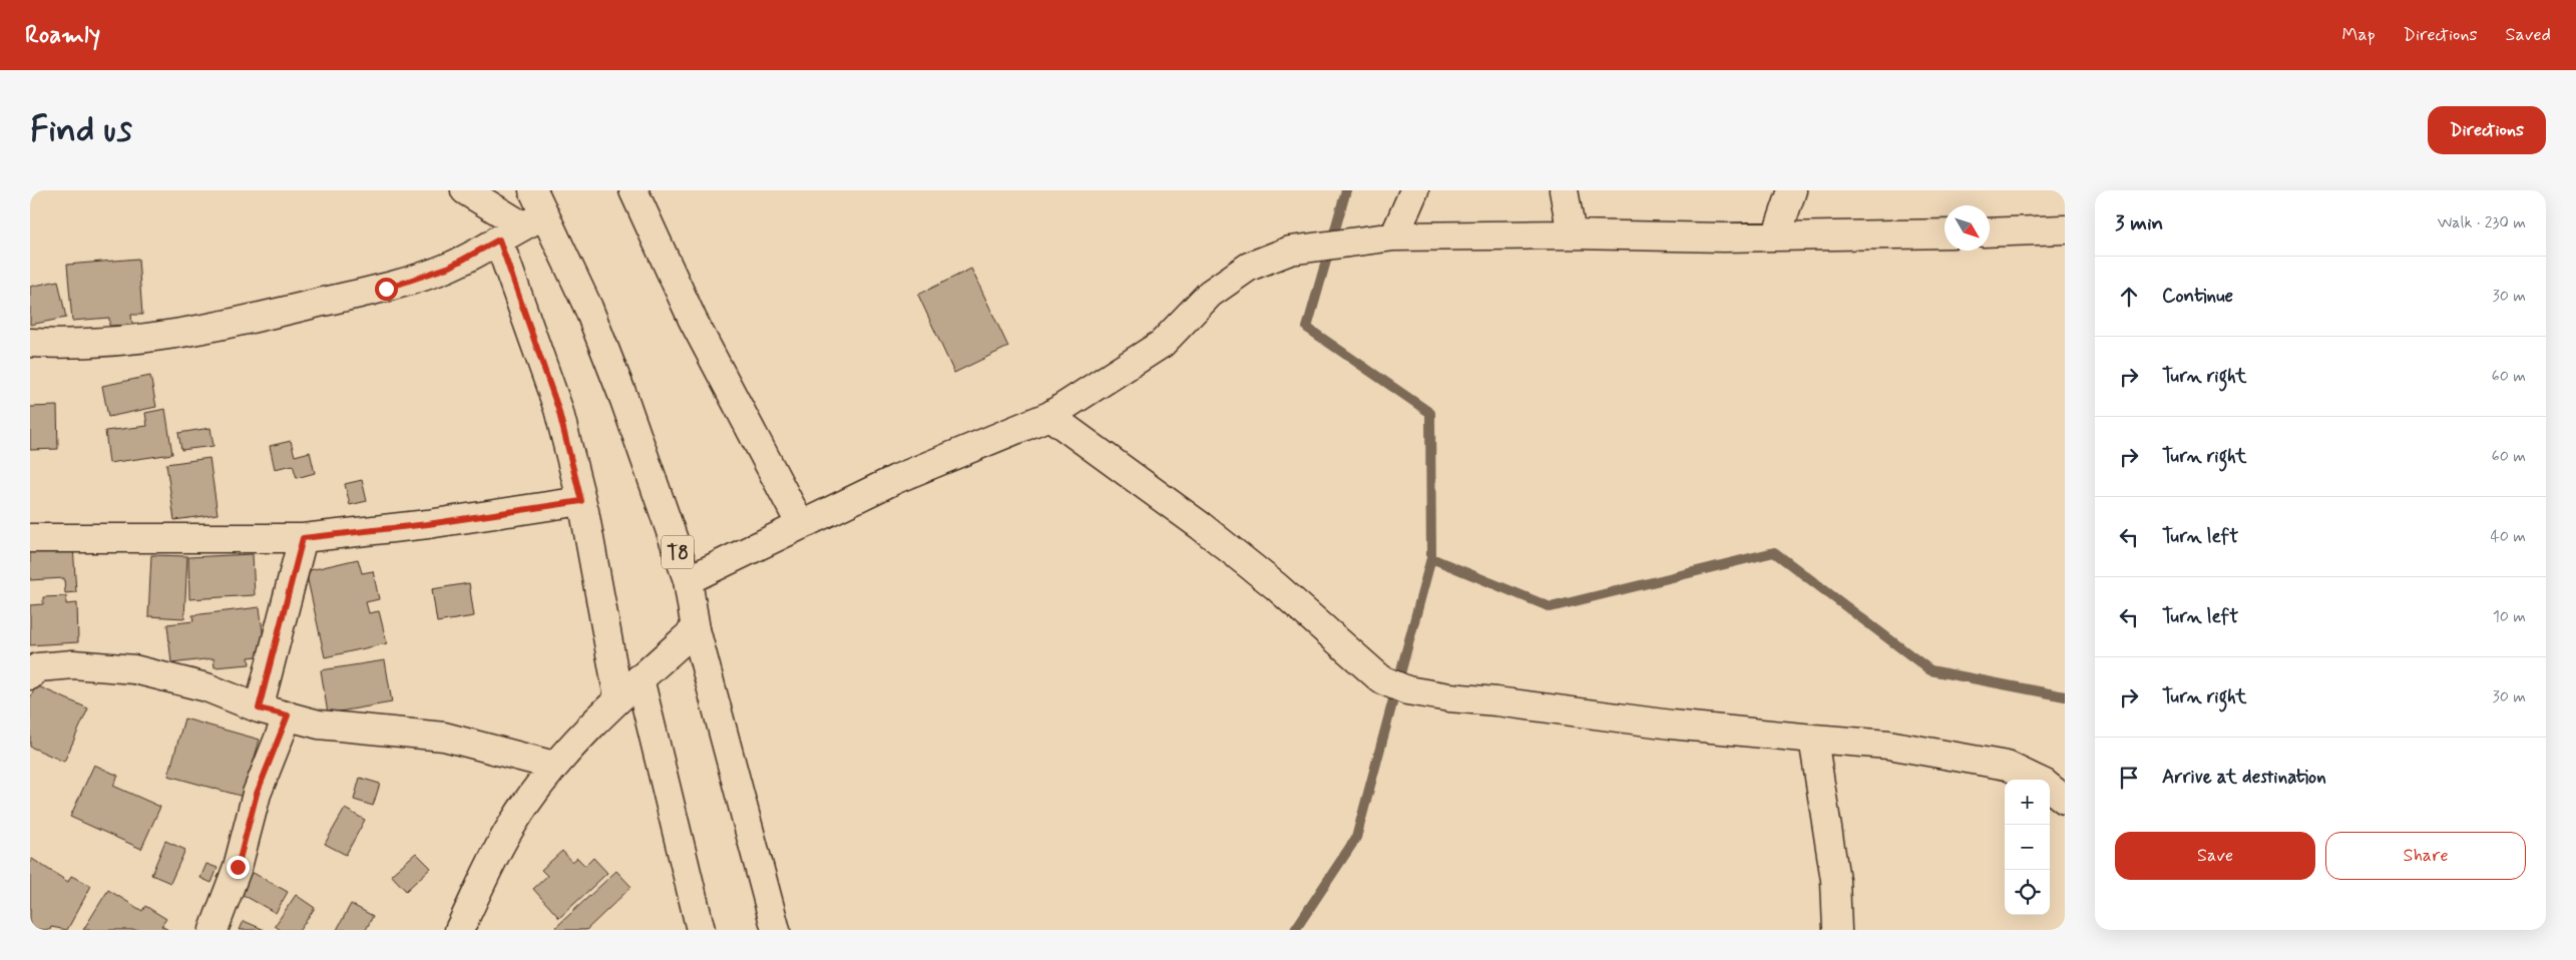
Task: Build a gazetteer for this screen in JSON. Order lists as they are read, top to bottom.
{
  "streets": {
    "main road": ["T8"]
  },
  "north": "bottom right",
  "page": {
    "header": "Roamly",
    "nav": ["Map", "Directions", "Saved"],
    "buttons": [
      "Directions",
      ["Save", "Share"]
    ],
    "title": "Find us",
    "heading": ["3 min", "Walk · 230 m"],
    "list": [
      ["Continue", "30 m"],
      ["Turn right", "60 m"],
      ["Turn right", "60 m"],
      ["Turn left", "40 m"],
      ["Turn left", "10 m"],
      ["Turn right", "30 m"],
      "Arrive at destination"
    ],
    "map_buttons": ["+", "−"]
  }
}
